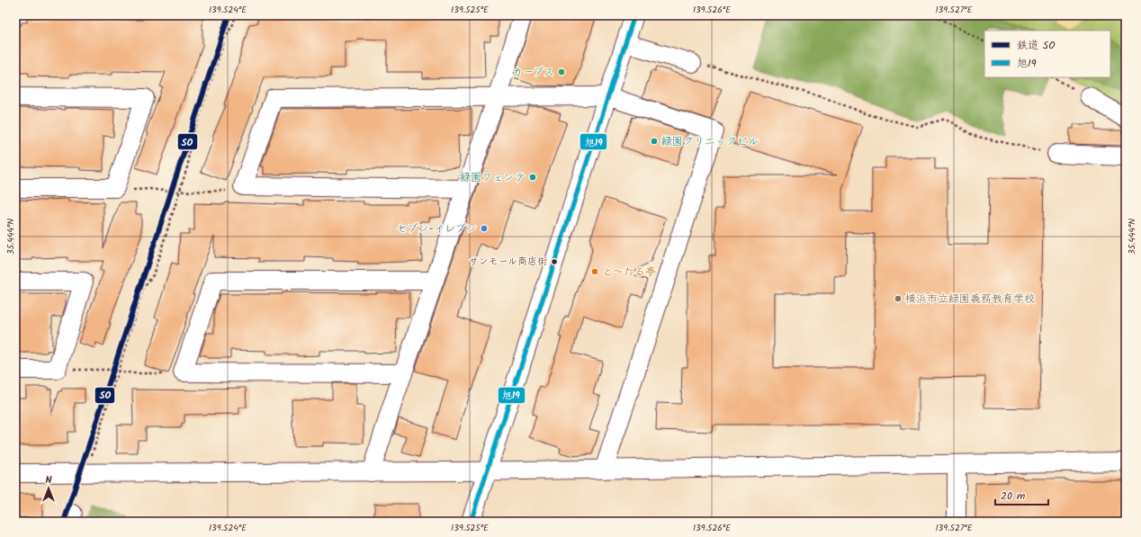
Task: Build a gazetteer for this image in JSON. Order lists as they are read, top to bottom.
{
  "places": [
    "カーブス",
    "緑園クリニックビル",
    "緑園フェンテ",
    "セブン-イレブン",
    "サンモール商店街",
    "と～たる亭",
    "横浜市立緑園義務教育学校"
  ],
  "lines": ["rail line SO", "transit line 旭19"],
  "legend": ["鉄道 SO", "旭19"],
  "scale_bar": "20 m",
  "north": "top",
  "coordinates": [
    "139.524°E",
    "139.525°E",
    "139.526°E",
    "139.527°E",
    "35.444°N"
  ]
}
